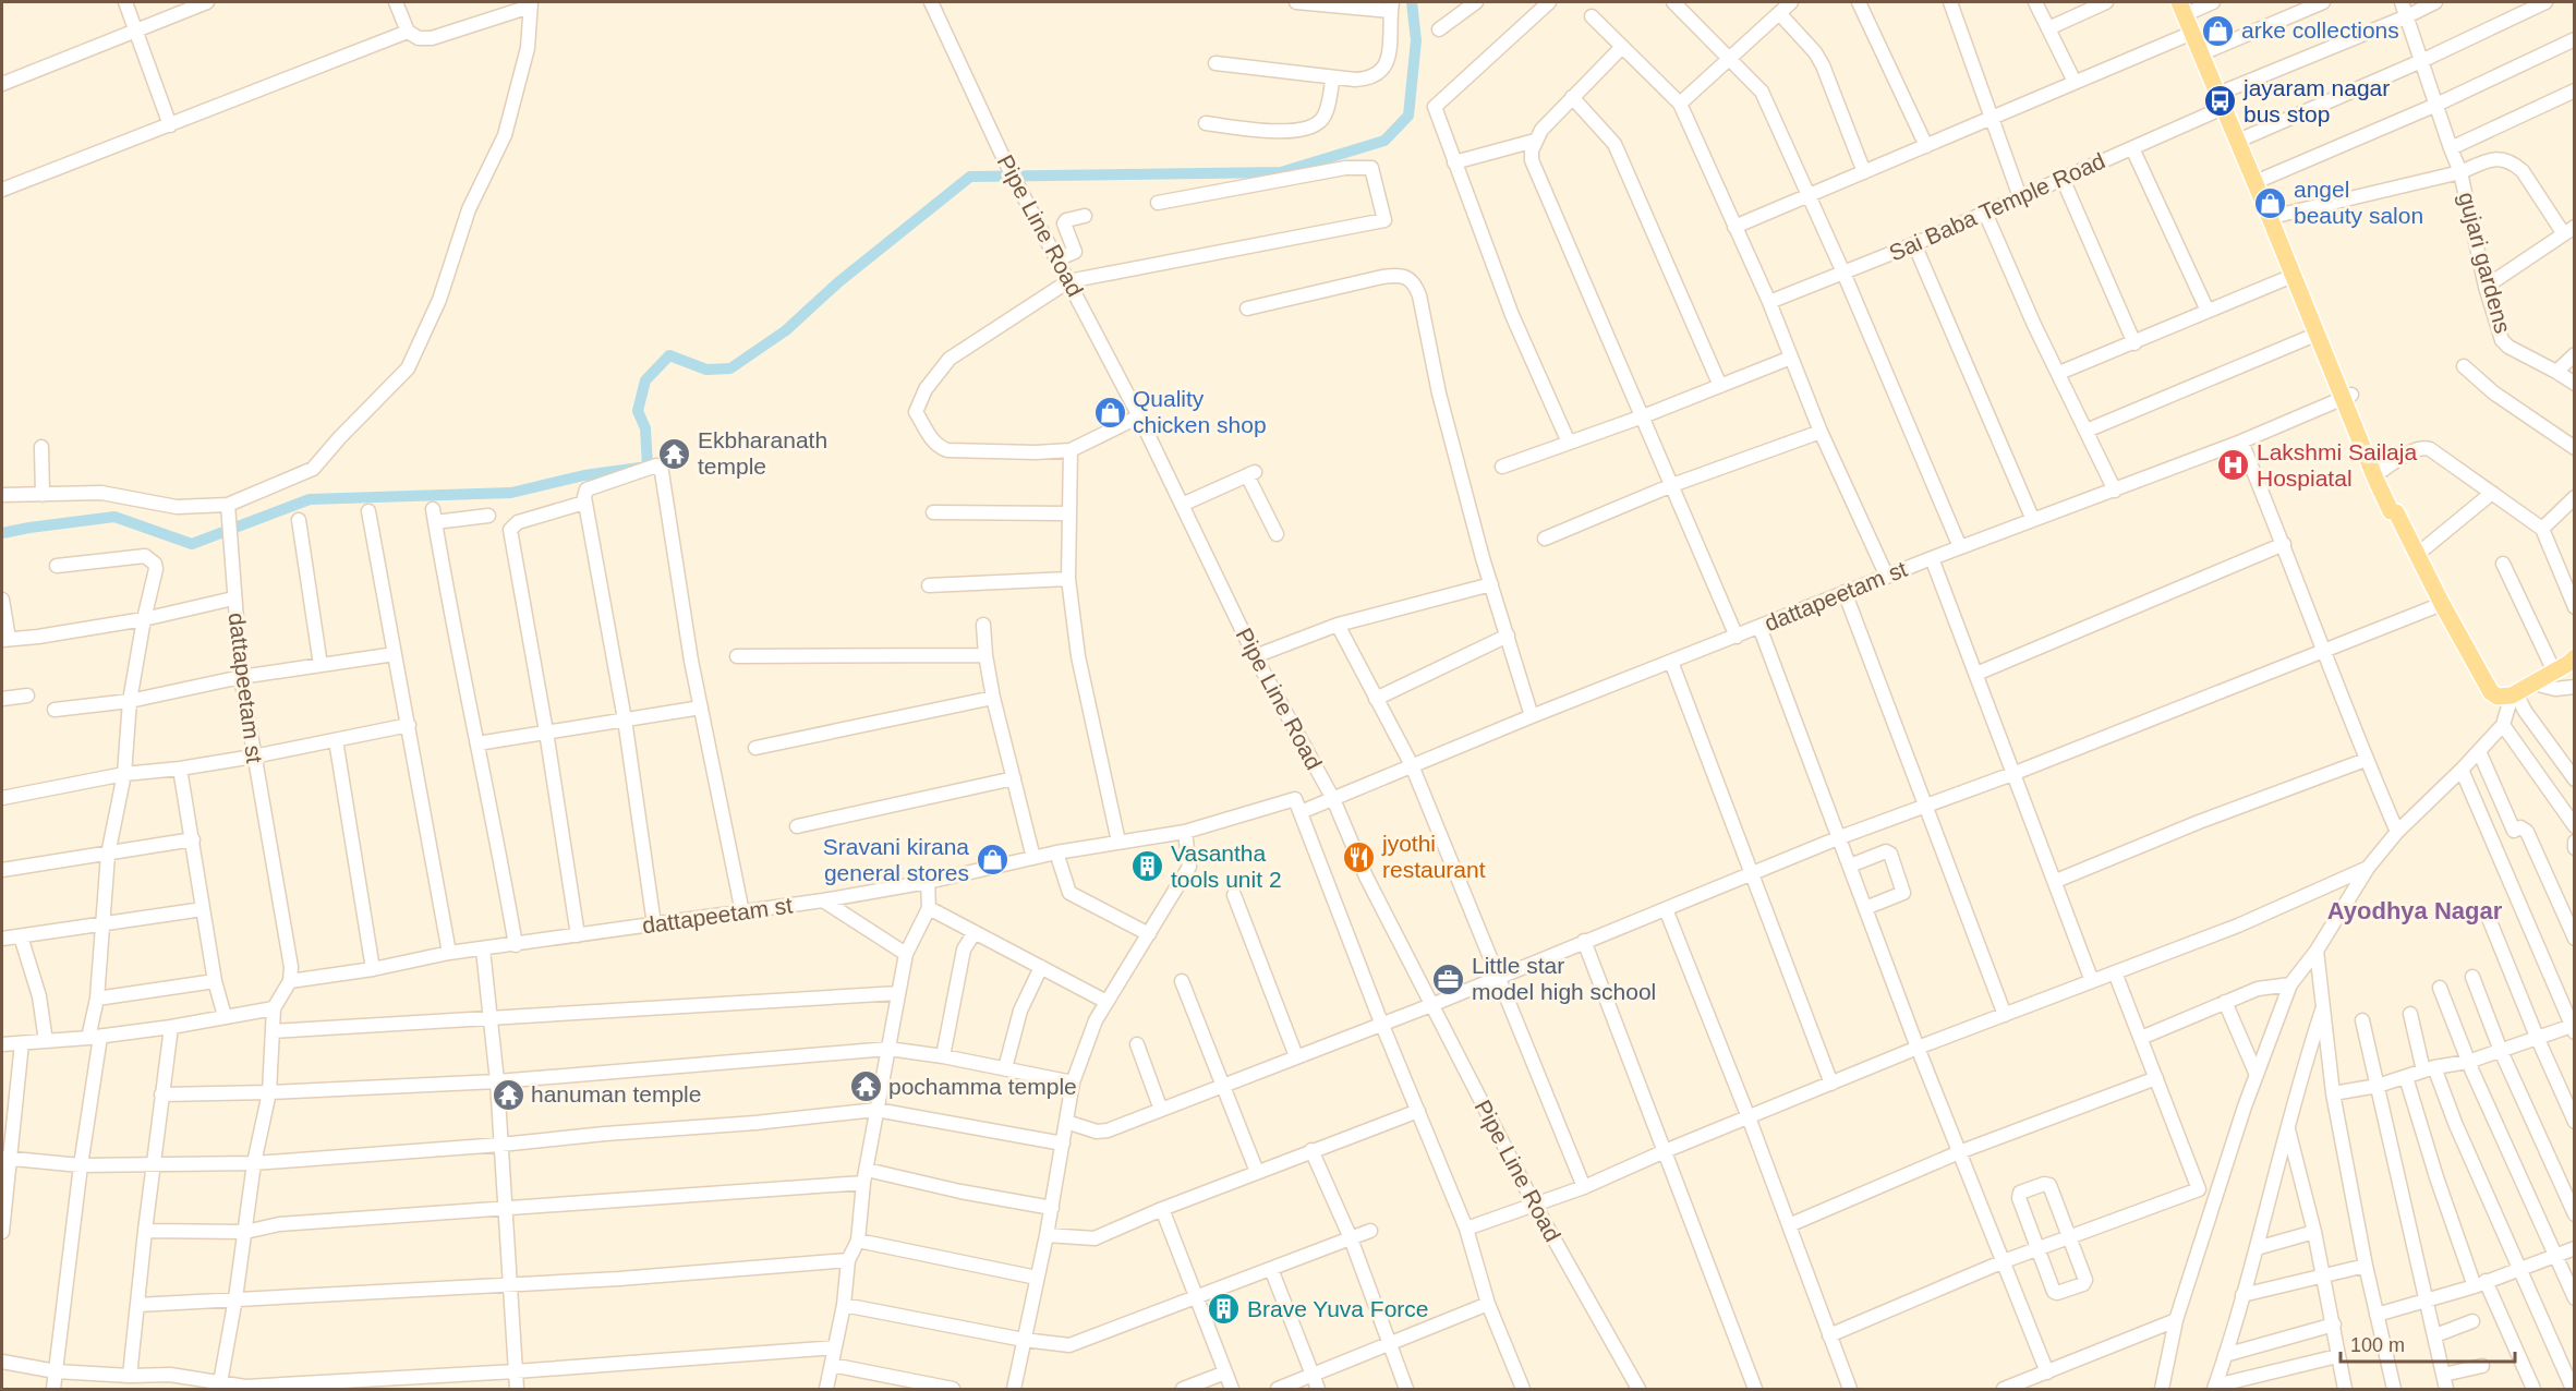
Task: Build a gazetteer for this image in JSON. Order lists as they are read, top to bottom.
{
  "streets": {
    "street": [
      "Sai Baba Temple Road",
      "Pipe Line Road",
      "gujari gardens",
      "dattapeetam st"
    ]
  },
  "crossings": [
    ["Pipe Line Road", "dattapeetam st"]
  ],
  "districts": ["Ayodhya Nagar"],
  "places": {
    "shop": [
      "arke collections",
      "angel beauty salon",
      "Quality chicken shop",
      "Sravani kirana general stores"
    ],
    "bus stop": ["jayaram nagar bus stop"],
    "temple": ["Ekbharanath temple", "pochamma temple", "hanuman temple"],
    "hospital": ["Lakshmi Sailaja Hospiatal"],
    "restaurant": ["jyothi restaurant"],
    "building": ["Vasantha tools unit 2", "Brave Yuva Force"],
    "office": ["Little star model high school"]
  },
  "scale_bar": "100 m"
}
